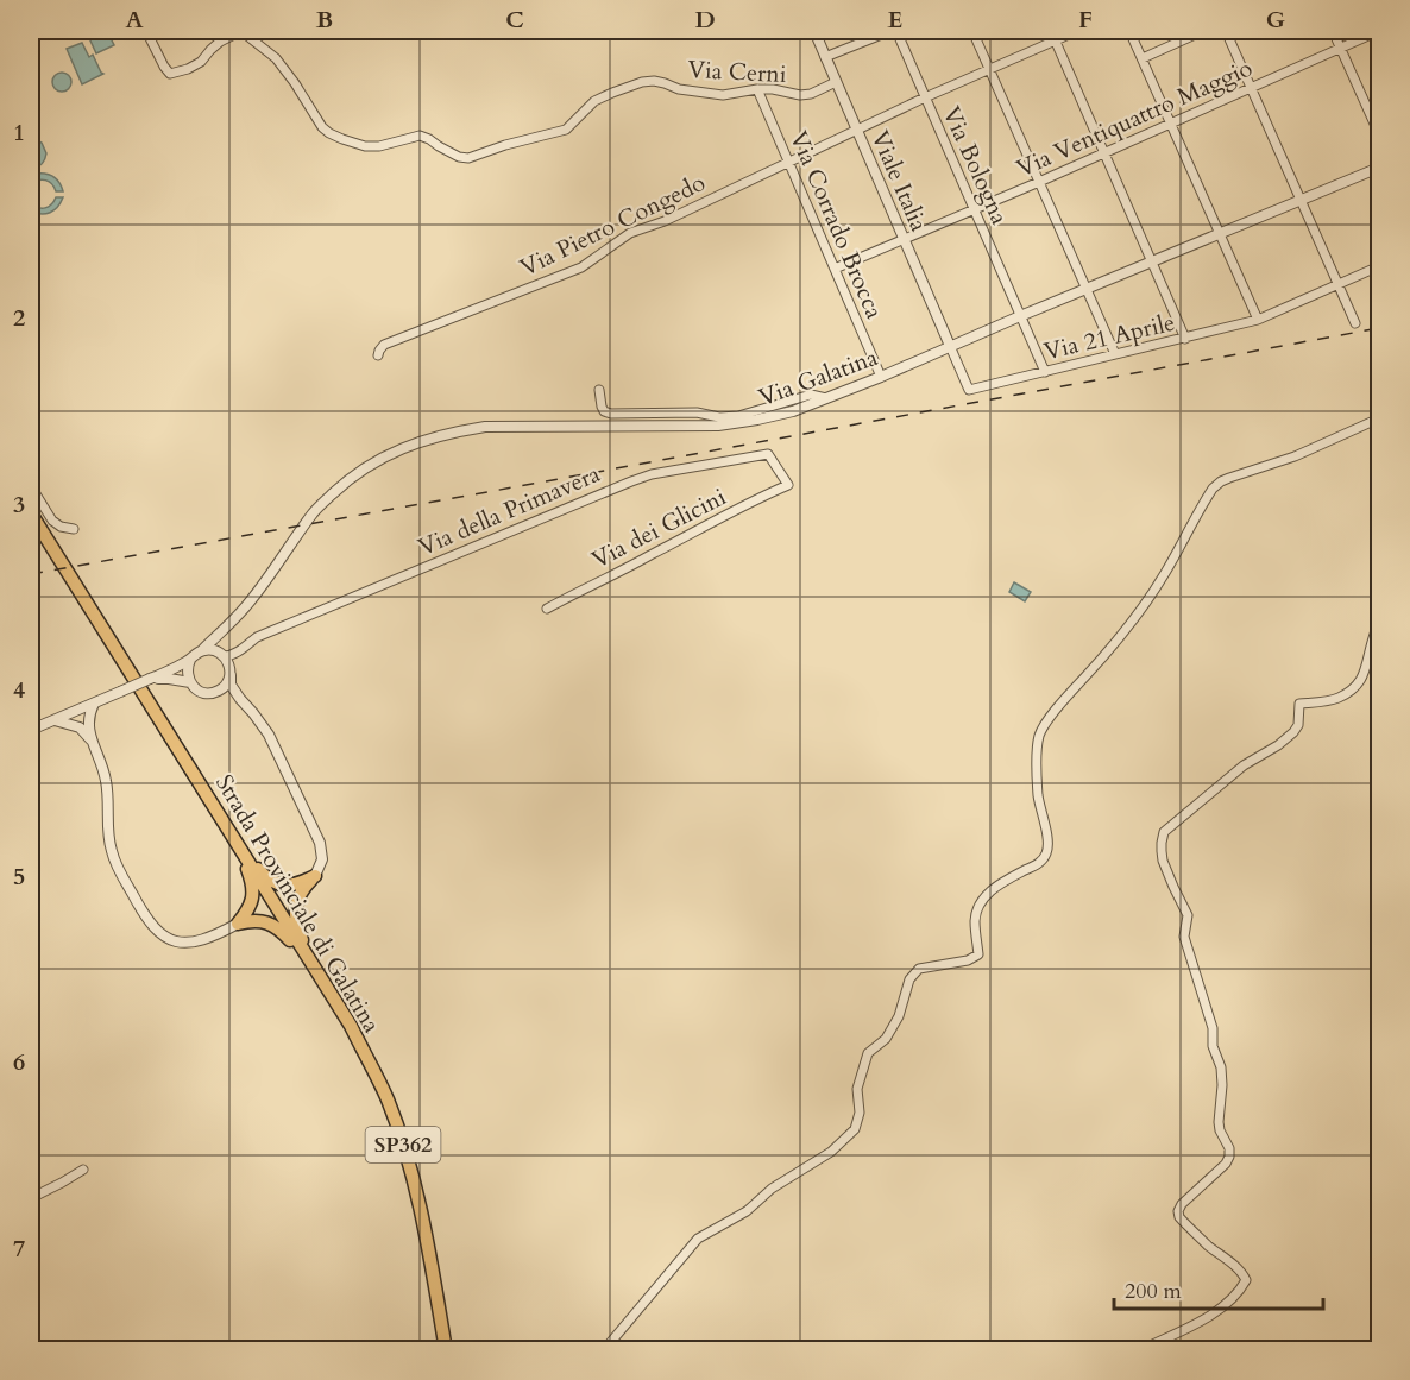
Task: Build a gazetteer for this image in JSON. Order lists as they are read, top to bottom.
{
  "streets": {
    "main road": ["Strada Provinciale di Galatina", "SP362"],
    "street": [
      "Via Cerni",
      "Via Ventiquattro Maggio",
      "Via Bologna",
      "Viale Italia",
      "Via Pietro Congedo",
      "Via Corrado Brocca",
      "Via 21 Aprile",
      "Via Galatina",
      "Via della Primavera",
      "Via dei Glicini"
    ]
  },
  "crossings": [
    ["Via Cerni", "Viale Italia"],
    ["Via Cerni", "Via Corrado Brocca"],
    ["Via Ventiquattro Maggio", "Via Bologna"],
    ["Via Ventiquattro Maggio", "Viale Italia"],
    ["Via Ventiquattro Maggio", "Via Corrado Brocca"],
    ["Via Bologna", "Via Pietro Congedo"],
    ["Via Bologna", "Via 21 Aprile"],
    ["Via Bologna", "Via Galatina"],
    ["Viale Italia", "Via Pietro Congedo"],
    ["Viale Italia", "Via 21 Aprile"],
    ["Viale Italia", "Via Galatina"],
    ["Via Pietro Congedo", "Via Corrado Brocca"],
    ["Via Corrado Brocca", "Via Galatina"],
    ["Via 21 Aprile", "Via Galatina"],
    ["Via Galatina", "Via della Primavera"],
    ["Via della Primavera", "Via dei Glicini"]
  ],
  "scale_bar": "200 m",
  "grid": {
    "columns": [
      "A",
      "B",
      "C",
      "D",
      "E",
      "F",
      "G"
    ],
    "rows": [
      "1",
      "2",
      "3",
      "4",
      "5",
      "6",
      "7"
    ]
  }
}
